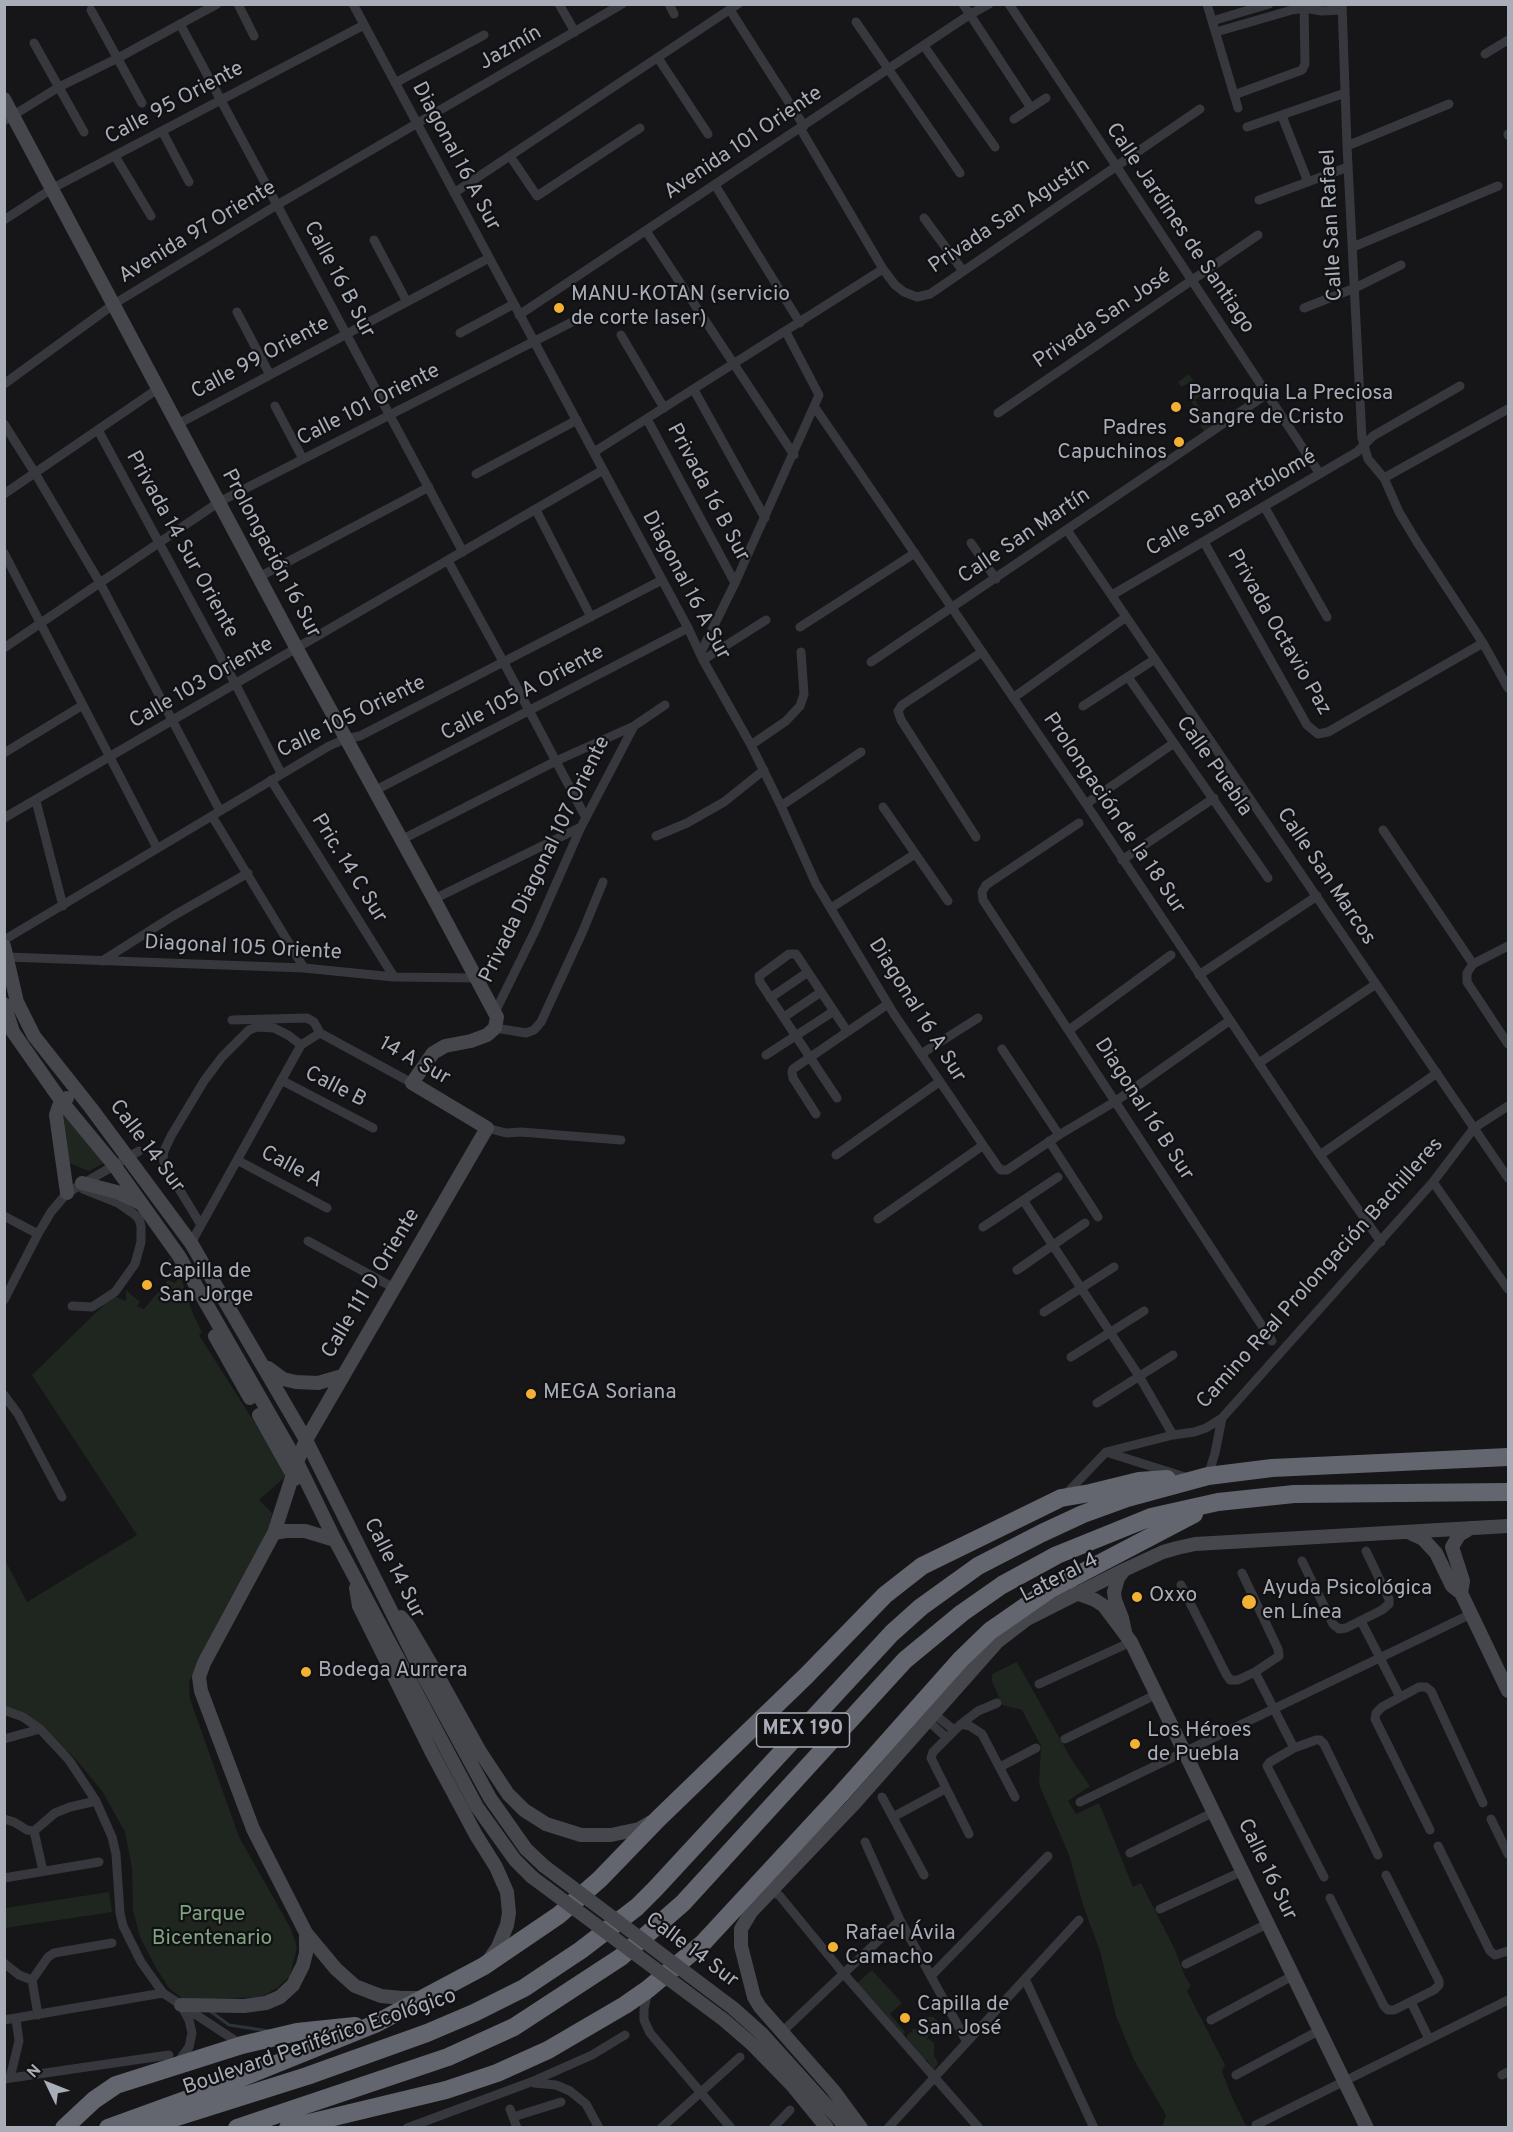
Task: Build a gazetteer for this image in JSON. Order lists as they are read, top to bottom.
{
  "streets": {
    "highway": ["MEX 190", "Boulevard Periférico Ecológico"],
    "street": [
      "Jazmín",
      "Calle 95 Oriente",
      "Avenida 101 Oriente",
      "Diagonal 16 A Sur",
      "Privada San Agustín",
      "Calle San Rafael",
      "Calle Jardines de Santiago",
      "Avenida 97 Oriente",
      "Calle 16 B Sur",
      "Privada San José",
      "Calle 99 Oriente",
      "Calle 101 Oriente",
      "Privada 16 B Sur",
      "Calle San Bartolomé",
      "Calle San Martín",
      "Privada 14 Sur Oriente",
      "Prolongación 16 Sur",
      "Privada Octavio Paz",
      "Calle 103 Oriente",
      "Calle 105 A Oriente",
      "Calle 105 Oriente",
      "Calle Puebla",
      "Prolongación de la 18 Sur",
      "Privada Diagonal 107 Oriente",
      "Pric. 14 C Sur",
      "Calle San Marcos",
      "Diagonal 105 Oriente",
      "14 A Sur",
      "Calle B",
      "Diagonal 16 B Sur",
      "Calle 14 Sur",
      "Calle A",
      "Camino Real Prolongación Bachilleres",
      "Calle 111 D Oriente",
      "Lateral 4",
      "Calle 16 Sur"
    ]
  },
  "crossings": [
    ["Jazmín", "Diagonal 16 A Sur"],
    ["Jazmín", "Avenida 97 Oriente"],
    ["Calle 95 Oriente", "Diagonal 16 A Sur"],
    ["Calle 95 Oriente", "Calle 16 B Sur"],
    ["Calle 95 Oriente", "Prolongación 16 Sur"],
    ["Avenida 101 Oriente", "Diagonal 16 A Sur"],
    ["Diagonal 16 A Sur", "Avenida 97 Oriente"],
    ["Diagonal 16 A Sur", "Calle 99 Oriente"],
    ["Diagonal 16 A Sur", "Calle 101 Oriente"],
    ["Diagonal 16 A Sur", "Calle 103 Oriente"],
    ["Diagonal 16 A Sur", "Calle 105 A Oriente"],
    ["Diagonal 16 A Sur", "Calle 105 Oriente"],
    ["Privada San Agustín", "Calle Jardines de Santiago"],
    ["Calle San Rafael", "Calle San Bartolomé"],
    ["Calle Jardines de Santiago", "Privada San José"],
    ["Calle Jardines de Santiago", "Calle San Bartolomé"],
    ["Calle Jardines de Santiago", "Calle San Martín"],
    ["Avenida 97 Oriente", "Calle 16 B Sur"],
    ["Avenida 97 Oriente", "Prolongación 16 Sur"],
    ["Calle 16 B Sur", "Calle 99 Oriente"],
    ["Calle 16 B Sur", "Calle 101 Oriente"],
    ["Calle 16 B Sur", "Calle 103 Oriente"],
    ["Calle 99 Oriente", "Privada 14 Sur Oriente"],
    ["Calle 99 Oriente", "Prolongación 16 Sur"],
    ["Calle 101 Oriente", "Prolongación 16 Sur"],
    ["Calle San Bartolomé", "Privada Octavio Paz"],
    ["Calle San Bartolomé", "Calle San Marcos"],
    ["Calle San Martín", "Prolongación de la 18 Sur"],
    ["Calle San Martín", "Calle San Marcos"],
    ["Privada 14 Sur Oriente", "Calle 103 Oriente"],
    ["Privada 14 Sur Oriente", "Calle 105 Oriente"],
    ["Prolongación 16 Sur", "Calle 103 Oriente"],
    ["Prolongación 16 Sur", "Calle 105 A Oriente"],
    ["Prolongación 16 Sur", "Calle 105 Oriente"],
    ["Prolongación 16 Sur", "Privada Diagonal 107 Oriente"],
    ["Prolongación 16 Sur", "Diagonal 105 Oriente"],
    ["Calle 105 Oriente", "Pric. 14 C Sur"],
    ["Prolongación de la 18 Sur", "Camino Real Prolongación Bachilleres"],
    ["Pric. 14 C Sur", "Diagonal 105 Oriente"],
    ["Calle San Marcos", "Camino Real Prolongación Bachilleres"],
    ["Diagonal 105 Oriente", "Calle 14 Sur"],
    ["14 A Sur", "Calle 111 D Oriente"],
    ["Calle 14 Sur", "Calle 111 D Oriente"],
    ["Lateral 4", "Calle 16 Sur"]
  ],
  "parks": ["Parque Bicentenario"],
  "places": [
    "MANU-KOTAN (servicio de corte laser)",
    "Parroquia La Preciosa Sangre de Cristo",
    "Padres Capuchinos",
    "Capilla de San Jorge",
    "MEGA Soriana",
    "Oxxo",
    "Ayuda Psicológica en Línea",
    "Bodega Aurrera",
    "Los Héroes de Puebla",
    "Rafael Ávila Camacho",
    "Capilla de San José"
  ],
  "north": "top left"
}
